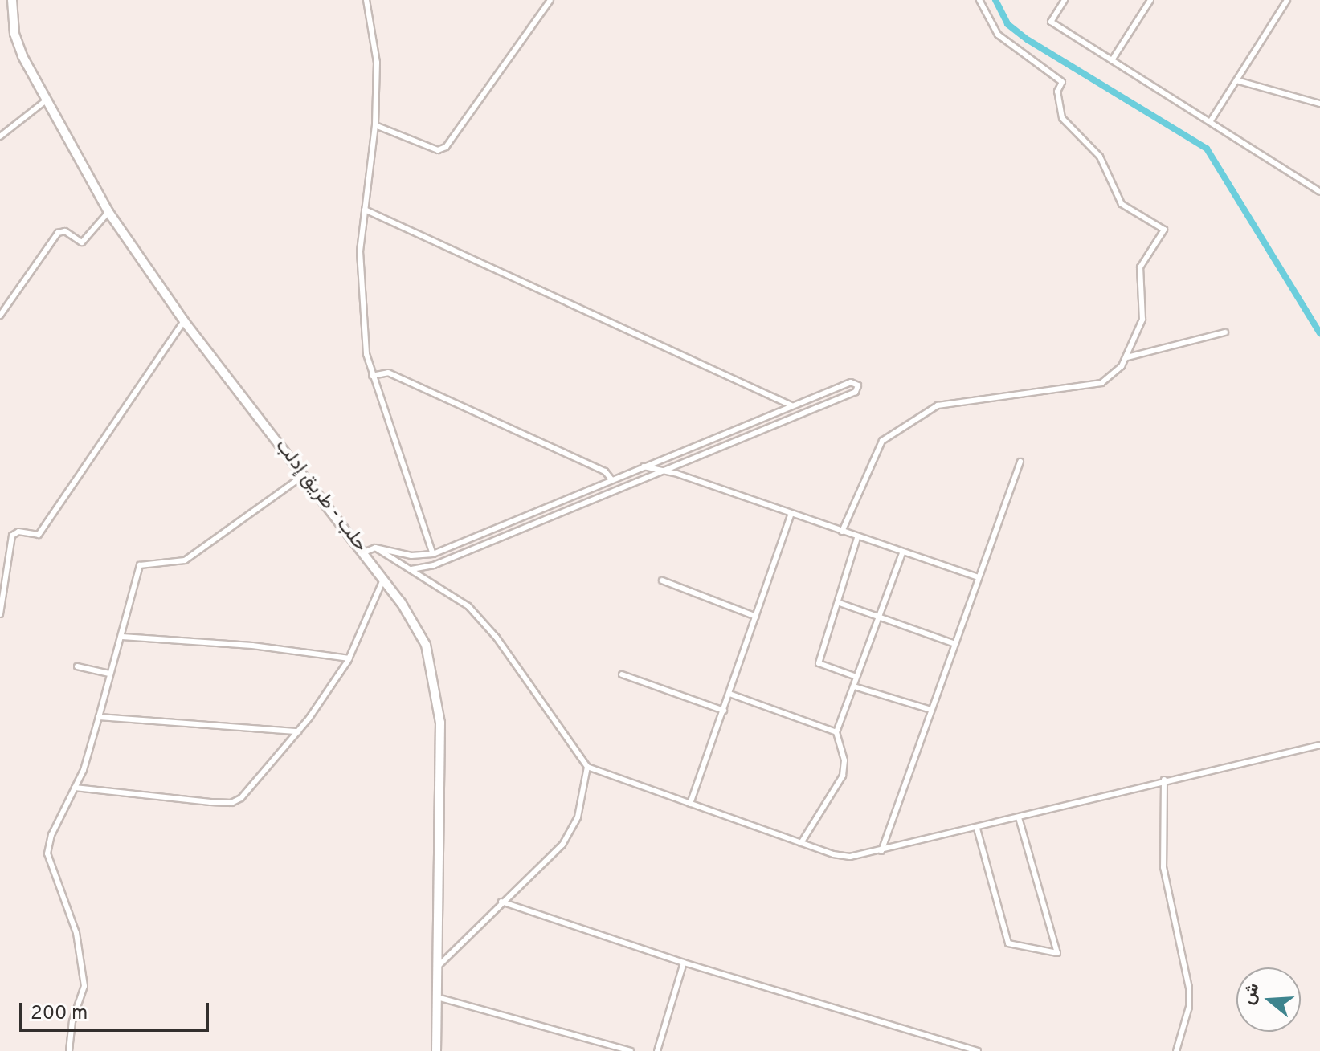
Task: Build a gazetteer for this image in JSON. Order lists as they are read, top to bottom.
{
  "streets": {
    "highway": ["حلب - طريق إدلب"]
  },
  "scale_bar": "200 m",
  "north": "left"
}
